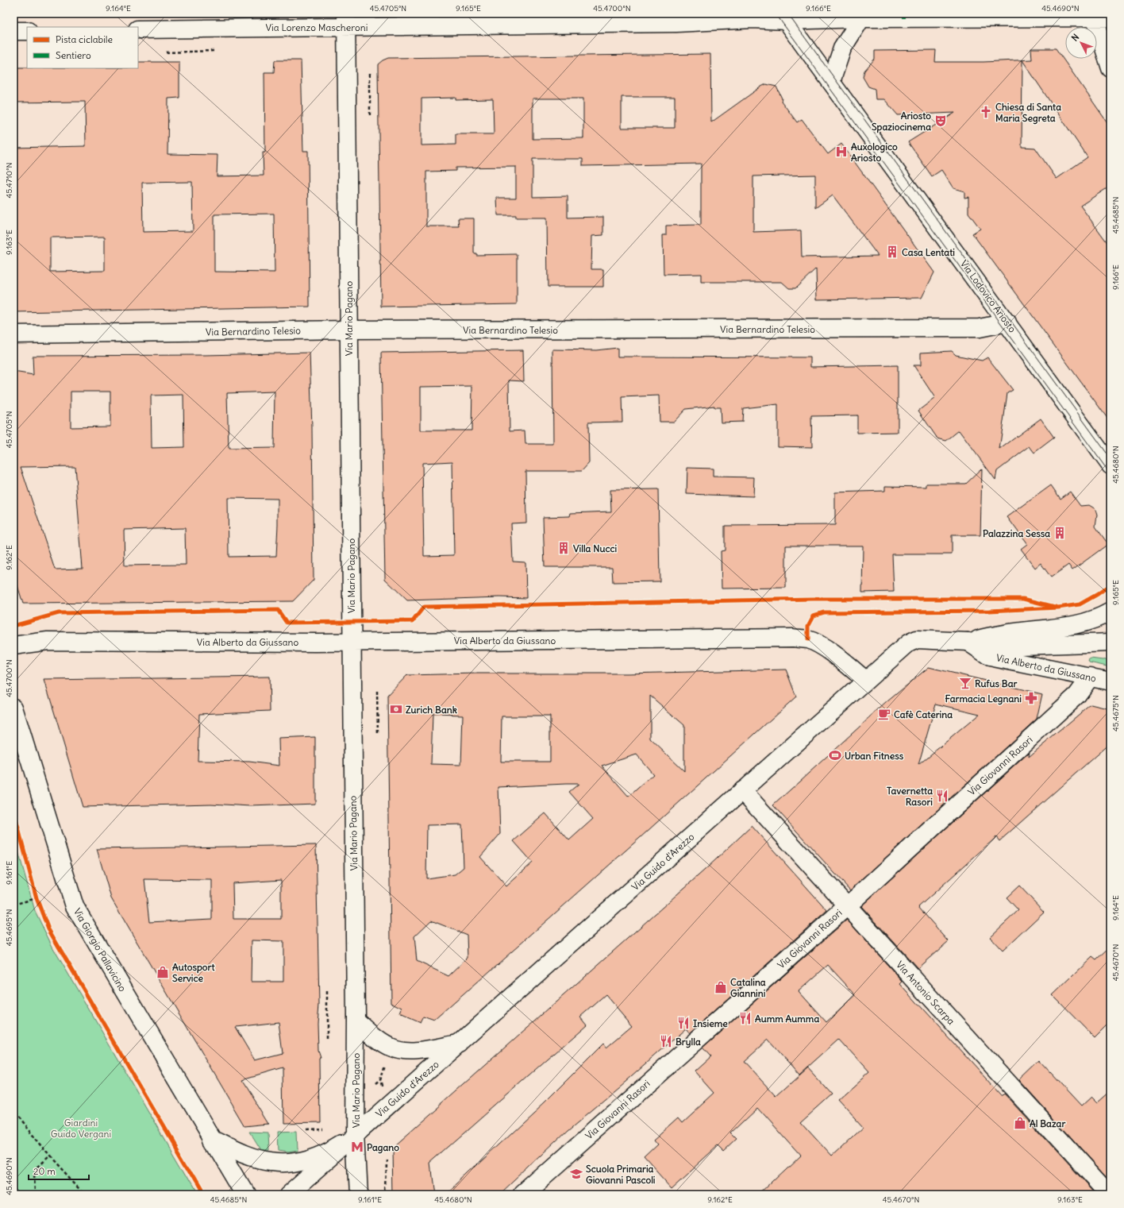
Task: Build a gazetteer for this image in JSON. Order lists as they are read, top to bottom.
{
  "streets": {
    "street": [
      "Via Lorenzo Mascheroni",
      "Via Lodovico Ariosto",
      "Via Mario Pagano",
      "Via Bernardino Telesio",
      "Via Alberto da Giussano",
      "Via Giovanni Rasori",
      "Via Guido d'Arezzo",
      "Via Giorgio Pallavicino",
      "Via Antonio Scarpa"
    ]
  },
  "crossings": [
    ["Via Lorenzo Mascheroni", "Via Lodovico Ariosto"],
    ["Via Lorenzo Mascheroni", "Via Mario Pagano"],
    ["Via Lodovico Ariosto", "Via Bernardino Telesio"],
    ["Via Mario Pagano", "Via Bernardino Telesio"],
    ["Via Mario Pagano", "Via Alberto da Giussano"],
    ["Via Mario Pagano", "Via Guido d'Arezzo"],
    ["Via Alberto da Giussano", "Via Giovanni Rasori"],
    ["Via Alberto da Giussano", "Via Guido d'Arezzo"],
    ["Via Giovanni Rasori", "Via Antonio Scarpa"],
    ["Via Guido d'Arezzo", "Via Antonio Scarpa"]
  ],
  "parks": ["Giardini Guido Vergani"],
  "places": {
    "church": ["Chiesa di Santa Maria Segreta"],
    "theatre": ["Ariosto Spaziocinema"],
    "hospital": ["Auxologico Ariosto"],
    "building": ["Casa Lentati", "Palazzina Sessa", "Villa Nucci"],
    "bar": ["Rufus Bar"],
    "pharmacy": ["Farmacia Legnani"],
    "bank": ["Zurich Bank"],
    "cafe": ["Cafè Caterina"],
    "sports": ["Urban Fitness"],
    "restaurant": [
      "Tavernetta Rasori",
      "Aumm Aumma",
      "Insieme",
      "Brylla"
    ],
    "shop": ["Autosport Service", "Catalina Giannini", "Al Bazar"],
    "metro station": ["Pagano"],
    "school or university": ["Scuola Primaria Giovanni Pascoli"]
  },
  "legend": ["Pista ciclabile", "Sentiero"],
  "scale_bar": "20 m",
  "north": "top left",
  "coordinates": [
    "9.164°E",
    "45.4705°N",
    "9.165°E",
    "45.4700°N",
    "9.166°E",
    "45.4690°N",
    "45.4710°N",
    "45.4685°N",
    "9.163°E",
    "45.4680°N",
    "9.162°E",
    "45.4675°N",
    "9.161°E",
    "45.4695°N",
    "45.4670°N"
  ]
}
